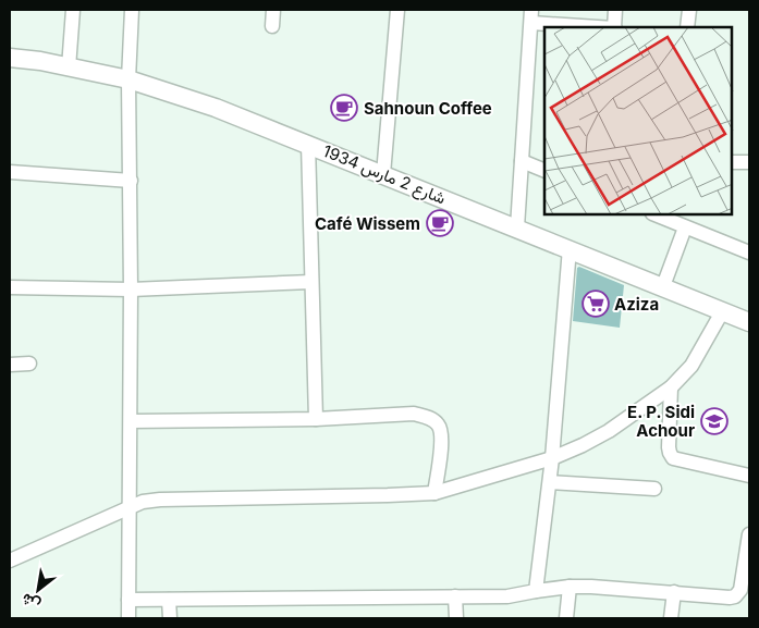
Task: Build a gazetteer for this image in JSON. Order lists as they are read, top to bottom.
{
  "streets": {
    "street": ["شارع 2 مارس 1934"]
  },
  "places": {
    "cafe": ["Sahnoun Coffee", "Café Wissem"],
    "supermarket": ["Aziza"],
    "school or university": ["E. P. Sidi Achour"]
  },
  "north": "bottom left"
}
